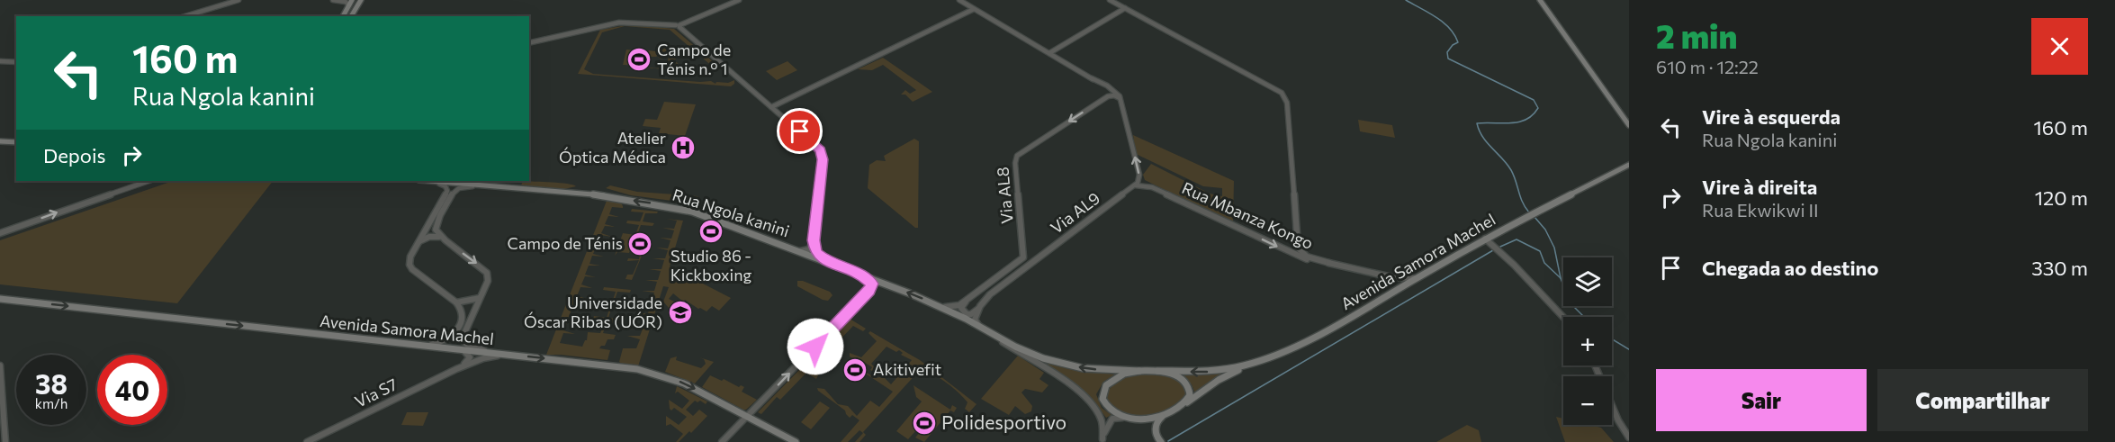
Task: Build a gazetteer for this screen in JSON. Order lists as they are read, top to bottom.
{
  "streets": {
    "main road": ["Rua Ngola kanini", "Avenida Samora Machel"],
    "street": [
      "Via AL8",
      "Via AL9",
      "Rua Mbanza Kongo",
      "Via S7"
    ]
  },
  "crossings": [
    ["Rua Ngola kanini", "Avenida Samora Machel"],
    ["Via AL9", "Rua Mbanza Kongo"],
    ["Rua Mbanza Kongo", "Avenida Samora Machel"],
    ["Avenida Samora Machel", "Via S7"]
  ],
  "one_way": ["Via AL8", "Rua Ngola kanini", "Rua Mbanza Kongo"],
  "places": {
    "sports": [
      "Campo de Ténis n.º 1",
      "Studio 86 - Kickboxing",
      "Campo de Ténis",
      "Akitivefit",
      "Polidesportivo"
    ],
    "hospital": ["Atelier Óptica Médica"],
    "school or university": ["Universidade Óscar Ribas (UÓR)"]
  },
  "page": {
    "heading": ["2 min", "610 m · 12:22"],
    "turn": ["160 m", "Rua Ngola kanini"],
    "list": [
      {
        "name": "Vire à esquerda",
        "note": "Rua Ngola kanini",
        "value": "160 m"
      },
      {
        "name": "Vire à direita",
        "note": "Rua Ekwikwi II",
        "value": "120 m"
      },
      {
        "name": "Chegada ao destino",
        "value": "330 m"
      }
    ],
    "then": "Depois",
    "map_buttons": ["+", "−"],
    "speed": "38 km/h",
    "limit": "40",
    "buttons": ["Sair", "Compartilhar"]
  }
}
